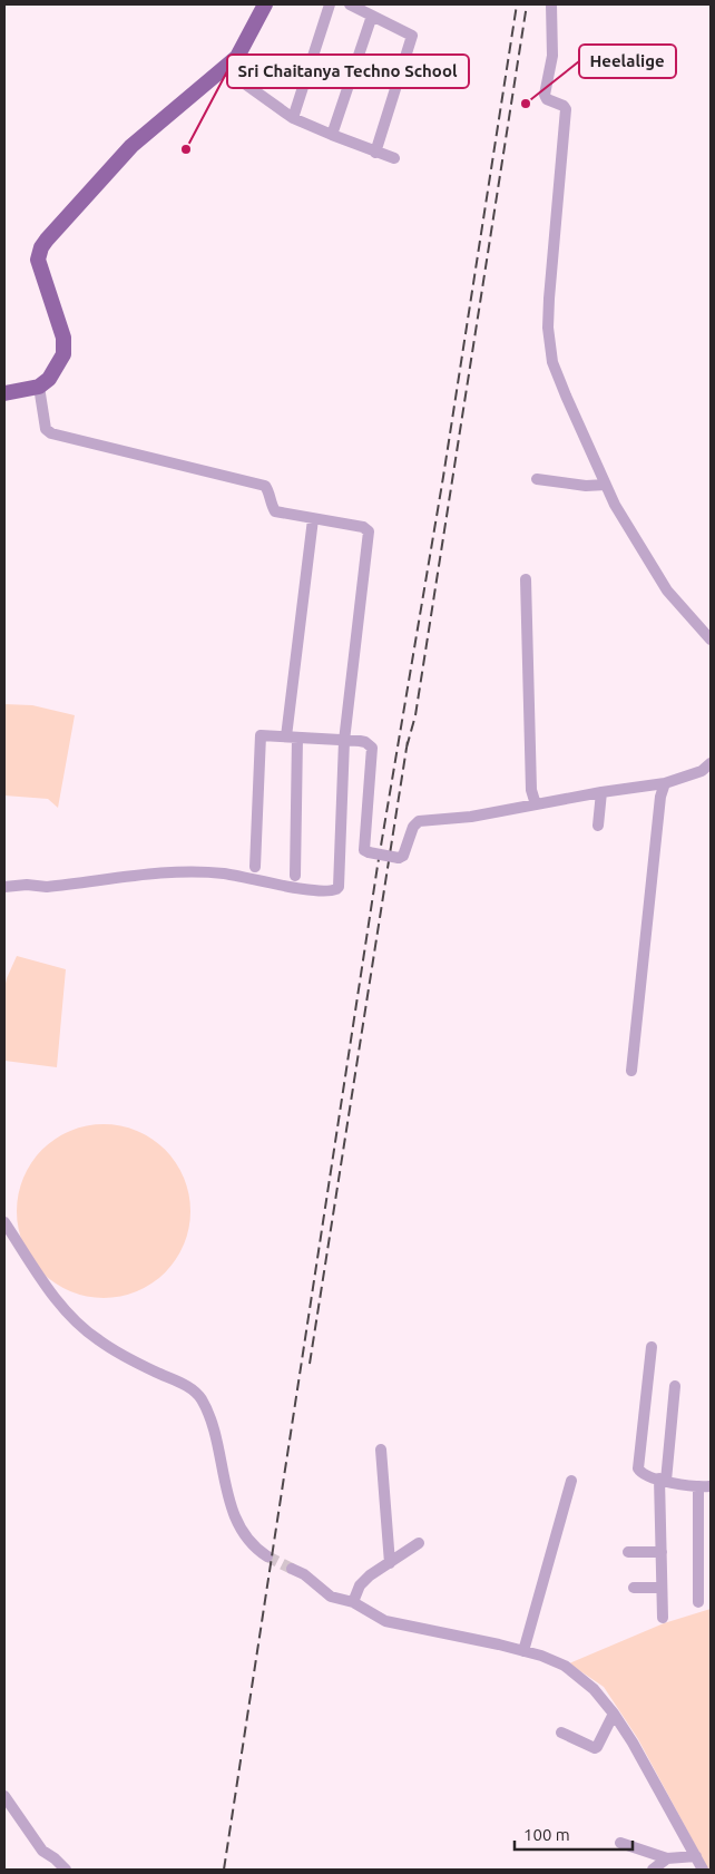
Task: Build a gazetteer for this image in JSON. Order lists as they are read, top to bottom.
{
  "places": ["Heelalige", "Sri Chaitanya Techno School"],
  "scale_bar": "100 m"
}
